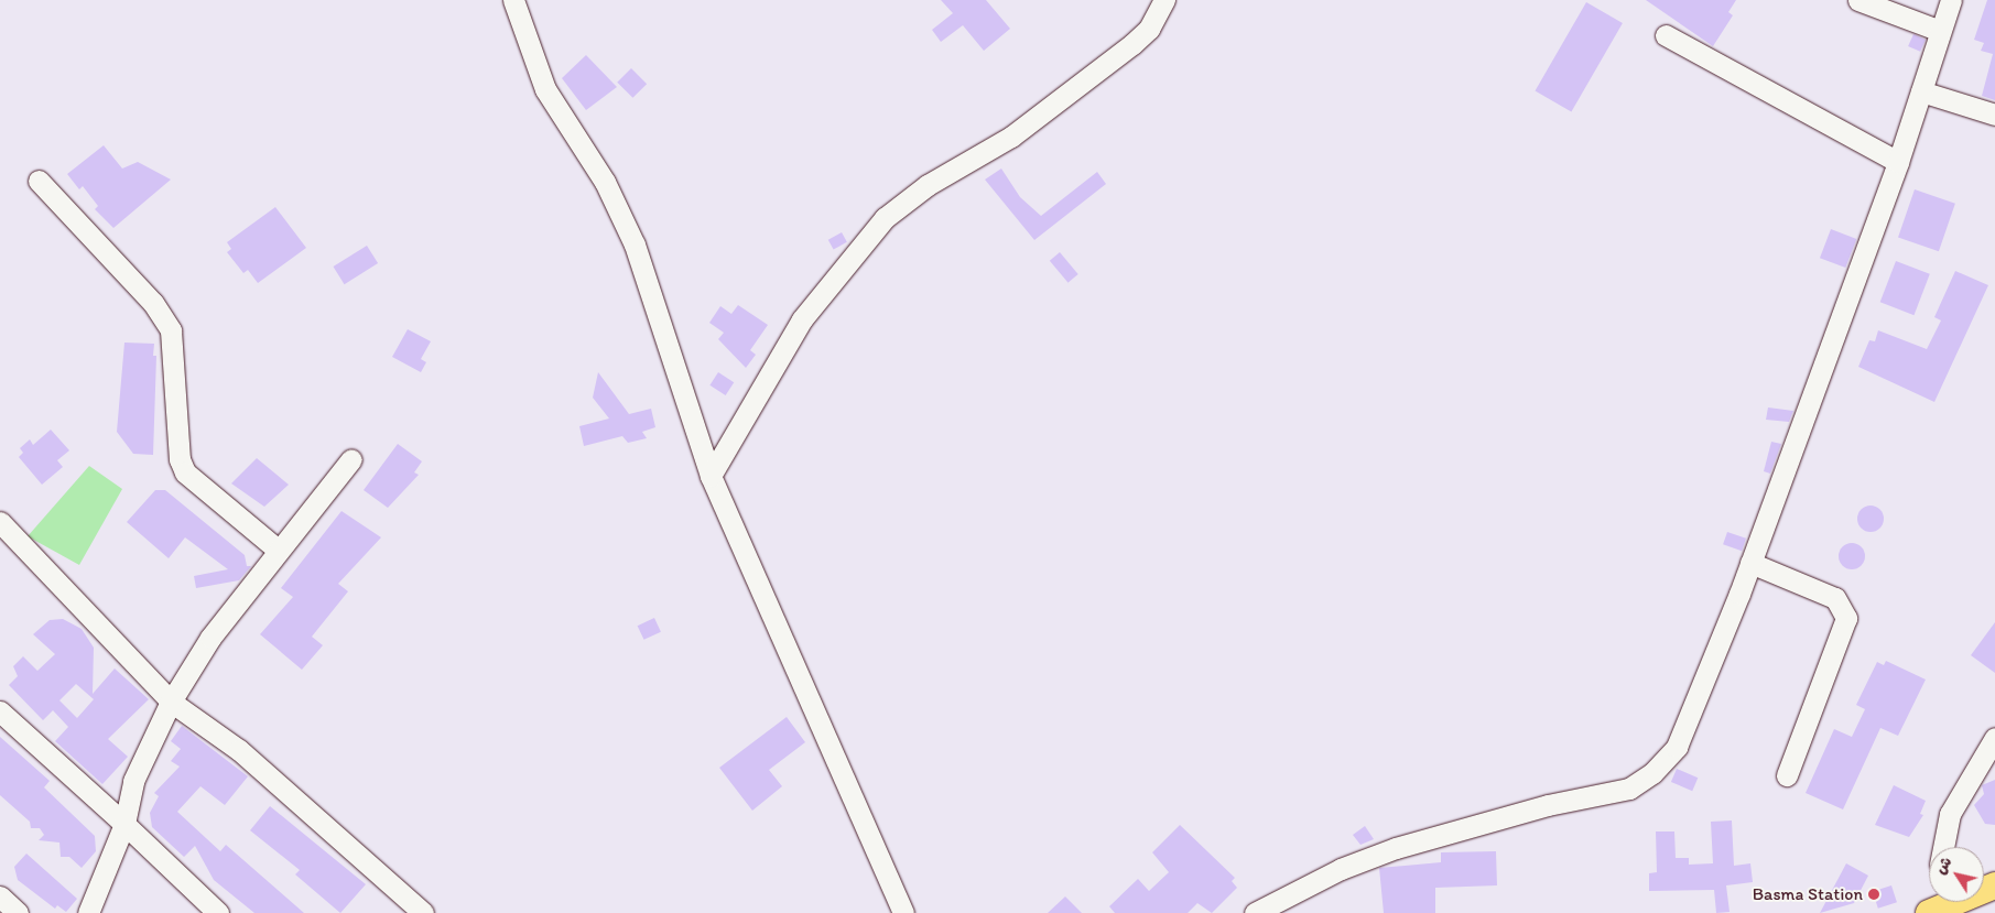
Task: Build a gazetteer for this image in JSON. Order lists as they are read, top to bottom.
{
  "places": ["Basma Station"],
  "north": "top left"
}
